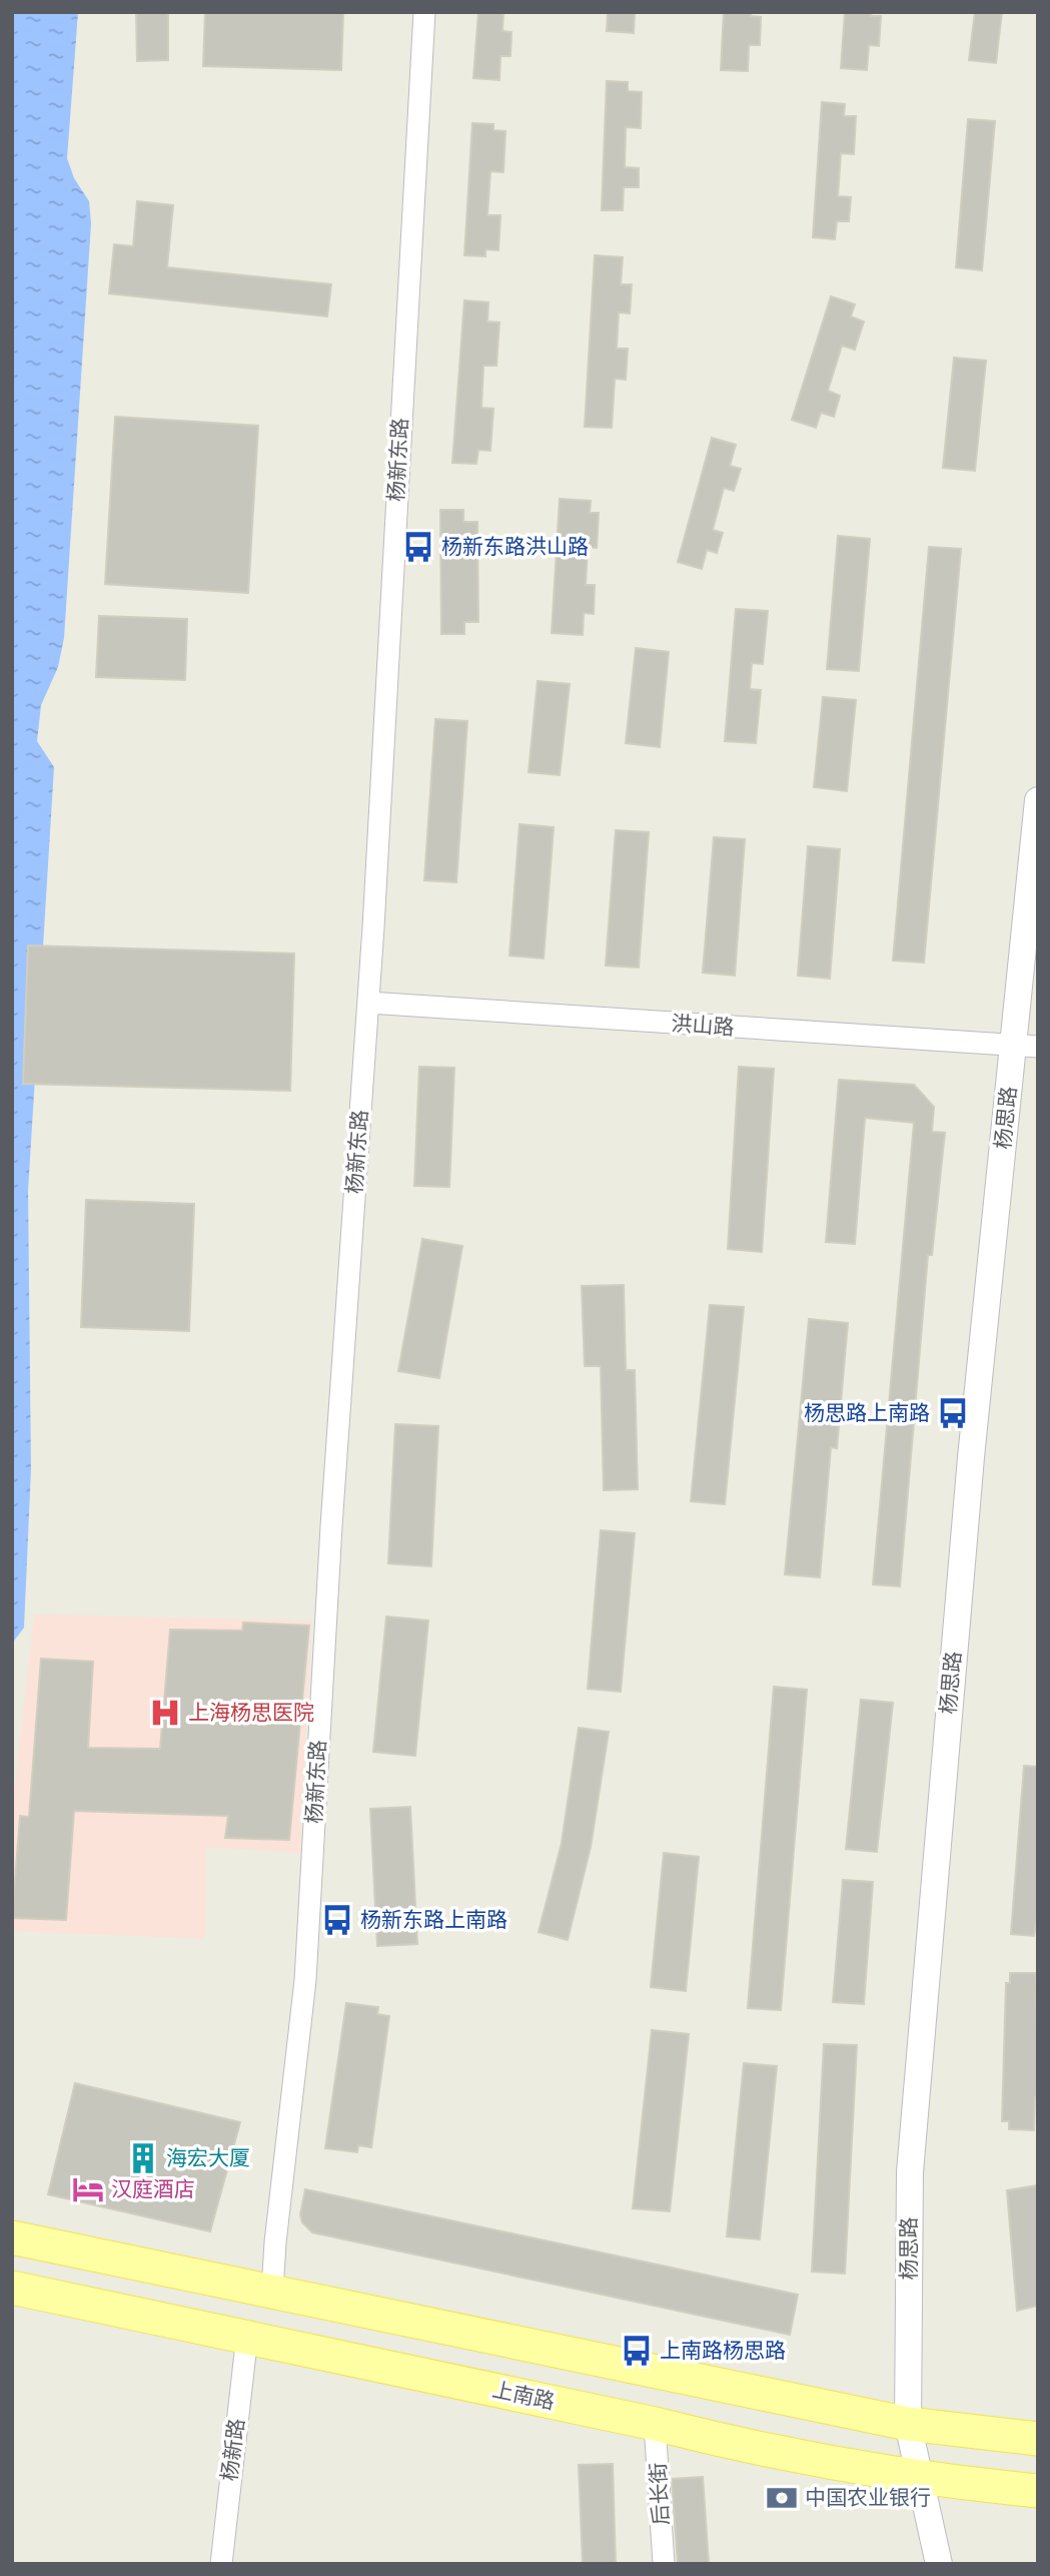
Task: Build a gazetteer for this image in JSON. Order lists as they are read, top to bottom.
{
  "streets": {
    "main road": ["上南路"],
    "street": [
      "杨新东路",
      "洪山路",
      "杨思路",
      "杨新路",
      "后长街"
    ]
  },
  "crossings": [
    ["杨新东路", "洪山路"],
    ["洪山路", "杨思路"],
    ["杨思路", "上南路"],
    ["上南路", "杨新路"],
    ["上南路", "后长街"]
  ],
  "places": {
    "bus stop": [
      "杨新东路洪山路",
      "杨思路上南路",
      "杨新东路上南路",
      "上南路杨思路"
    ],
    "hospital": ["上海杨思医院"],
    "building": ["海宏大厦"],
    "hotel": ["汉庭酒店"],
    "bank": ["中国农业银行"]
  }
}
